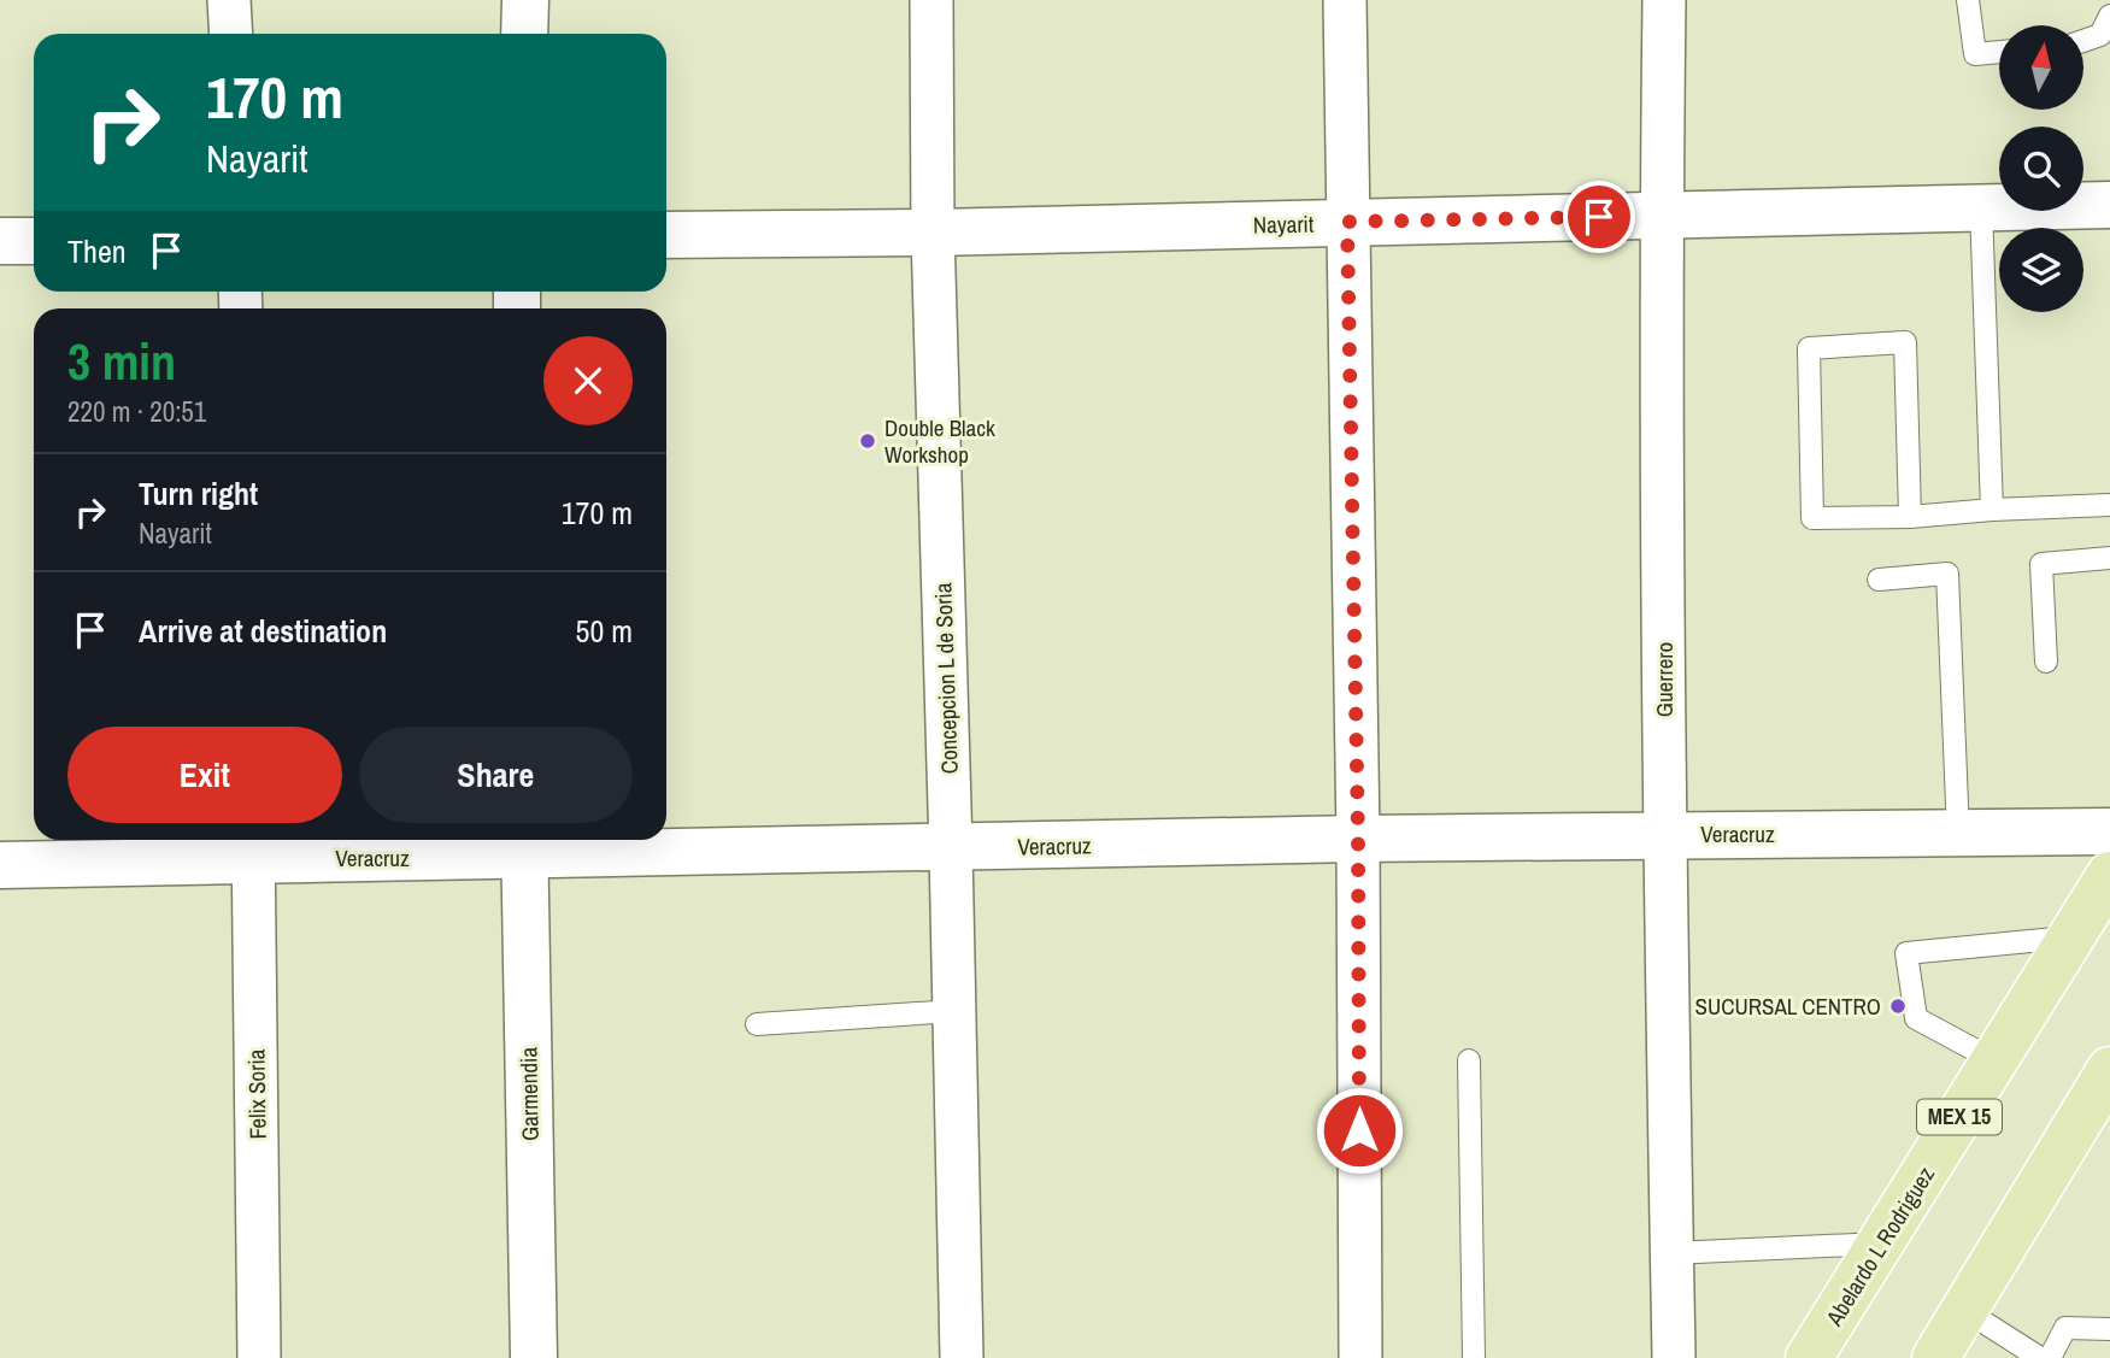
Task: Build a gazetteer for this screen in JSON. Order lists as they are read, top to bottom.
{
  "streets": {
    "main road": ["MEX 15", "Abelardo L Rodriguez"],
    "street": [
      "Nayarit",
      "Concepcion L de Soria",
      "Guerrero",
      "Veracruz",
      "Felix Soria",
      "Garmendia"
    ]
  },
  "crossings": [
    ["Nayarit", "Concepcion L de Soria"],
    ["Nayarit", "Guerrero"],
    ["Concepcion L de Soria", "Veracruz"],
    ["Guerrero", "Veracruz"],
    ["Veracruz", "Felix Soria"],
    ["Veracruz", "Garmendia"]
  ],
  "places": ["Double Black Workshop", "SUCURSAL CENTRO"],
  "north": "top",
  "page": {
    "turn": ["170 m", "Nayarit"],
    "then": "Then",
    "heading": ["3 min", "220 m · 20:51"],
    "list": [
      {
        "name": "Turn right",
        "note": "Nayarit",
        "value": "170 m"
      },
      {
        "name": "Arrive at destination",
        "value": "50 m"
      }
    ],
    "buttons": ["Exit", "Share"]
  }
}
